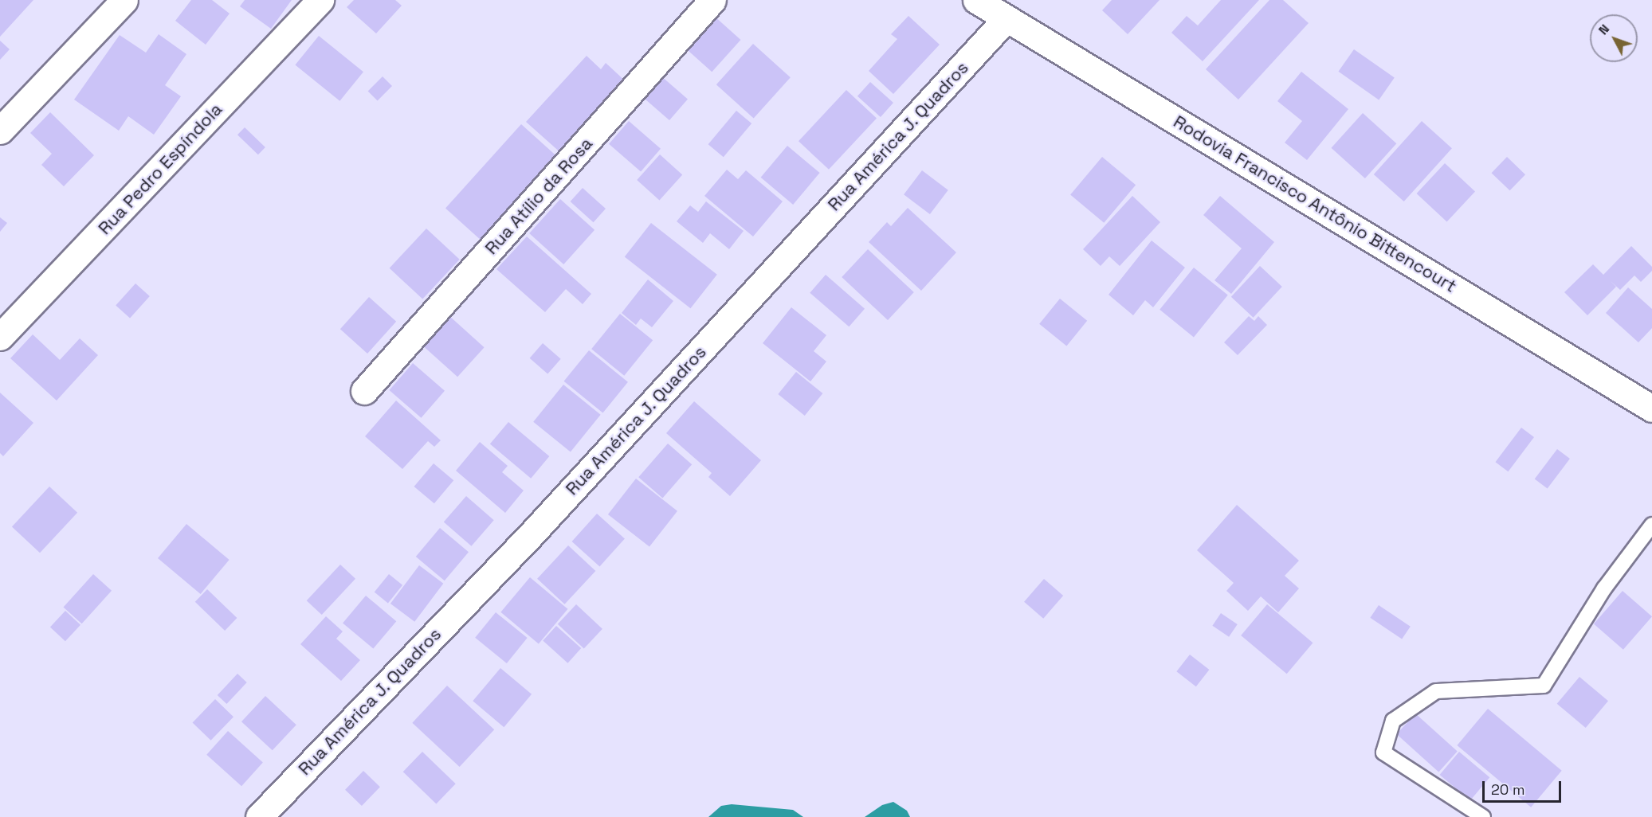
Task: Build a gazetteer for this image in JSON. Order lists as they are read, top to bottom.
{
  "streets": {
    "street": [
      "Rua América J. Quadros",
      "Rua Pedro Espíndola",
      "Rua Atílio da Rosa",
      "Rodovia Francisco Antônio Bittencourt"
    ]
  },
  "crossings": [
    ["Rua América J. Quadros", "Rodovia Francisco Antônio Bittencourt"]
  ],
  "scale_bar": "20 m",
  "north": "top left"
}
